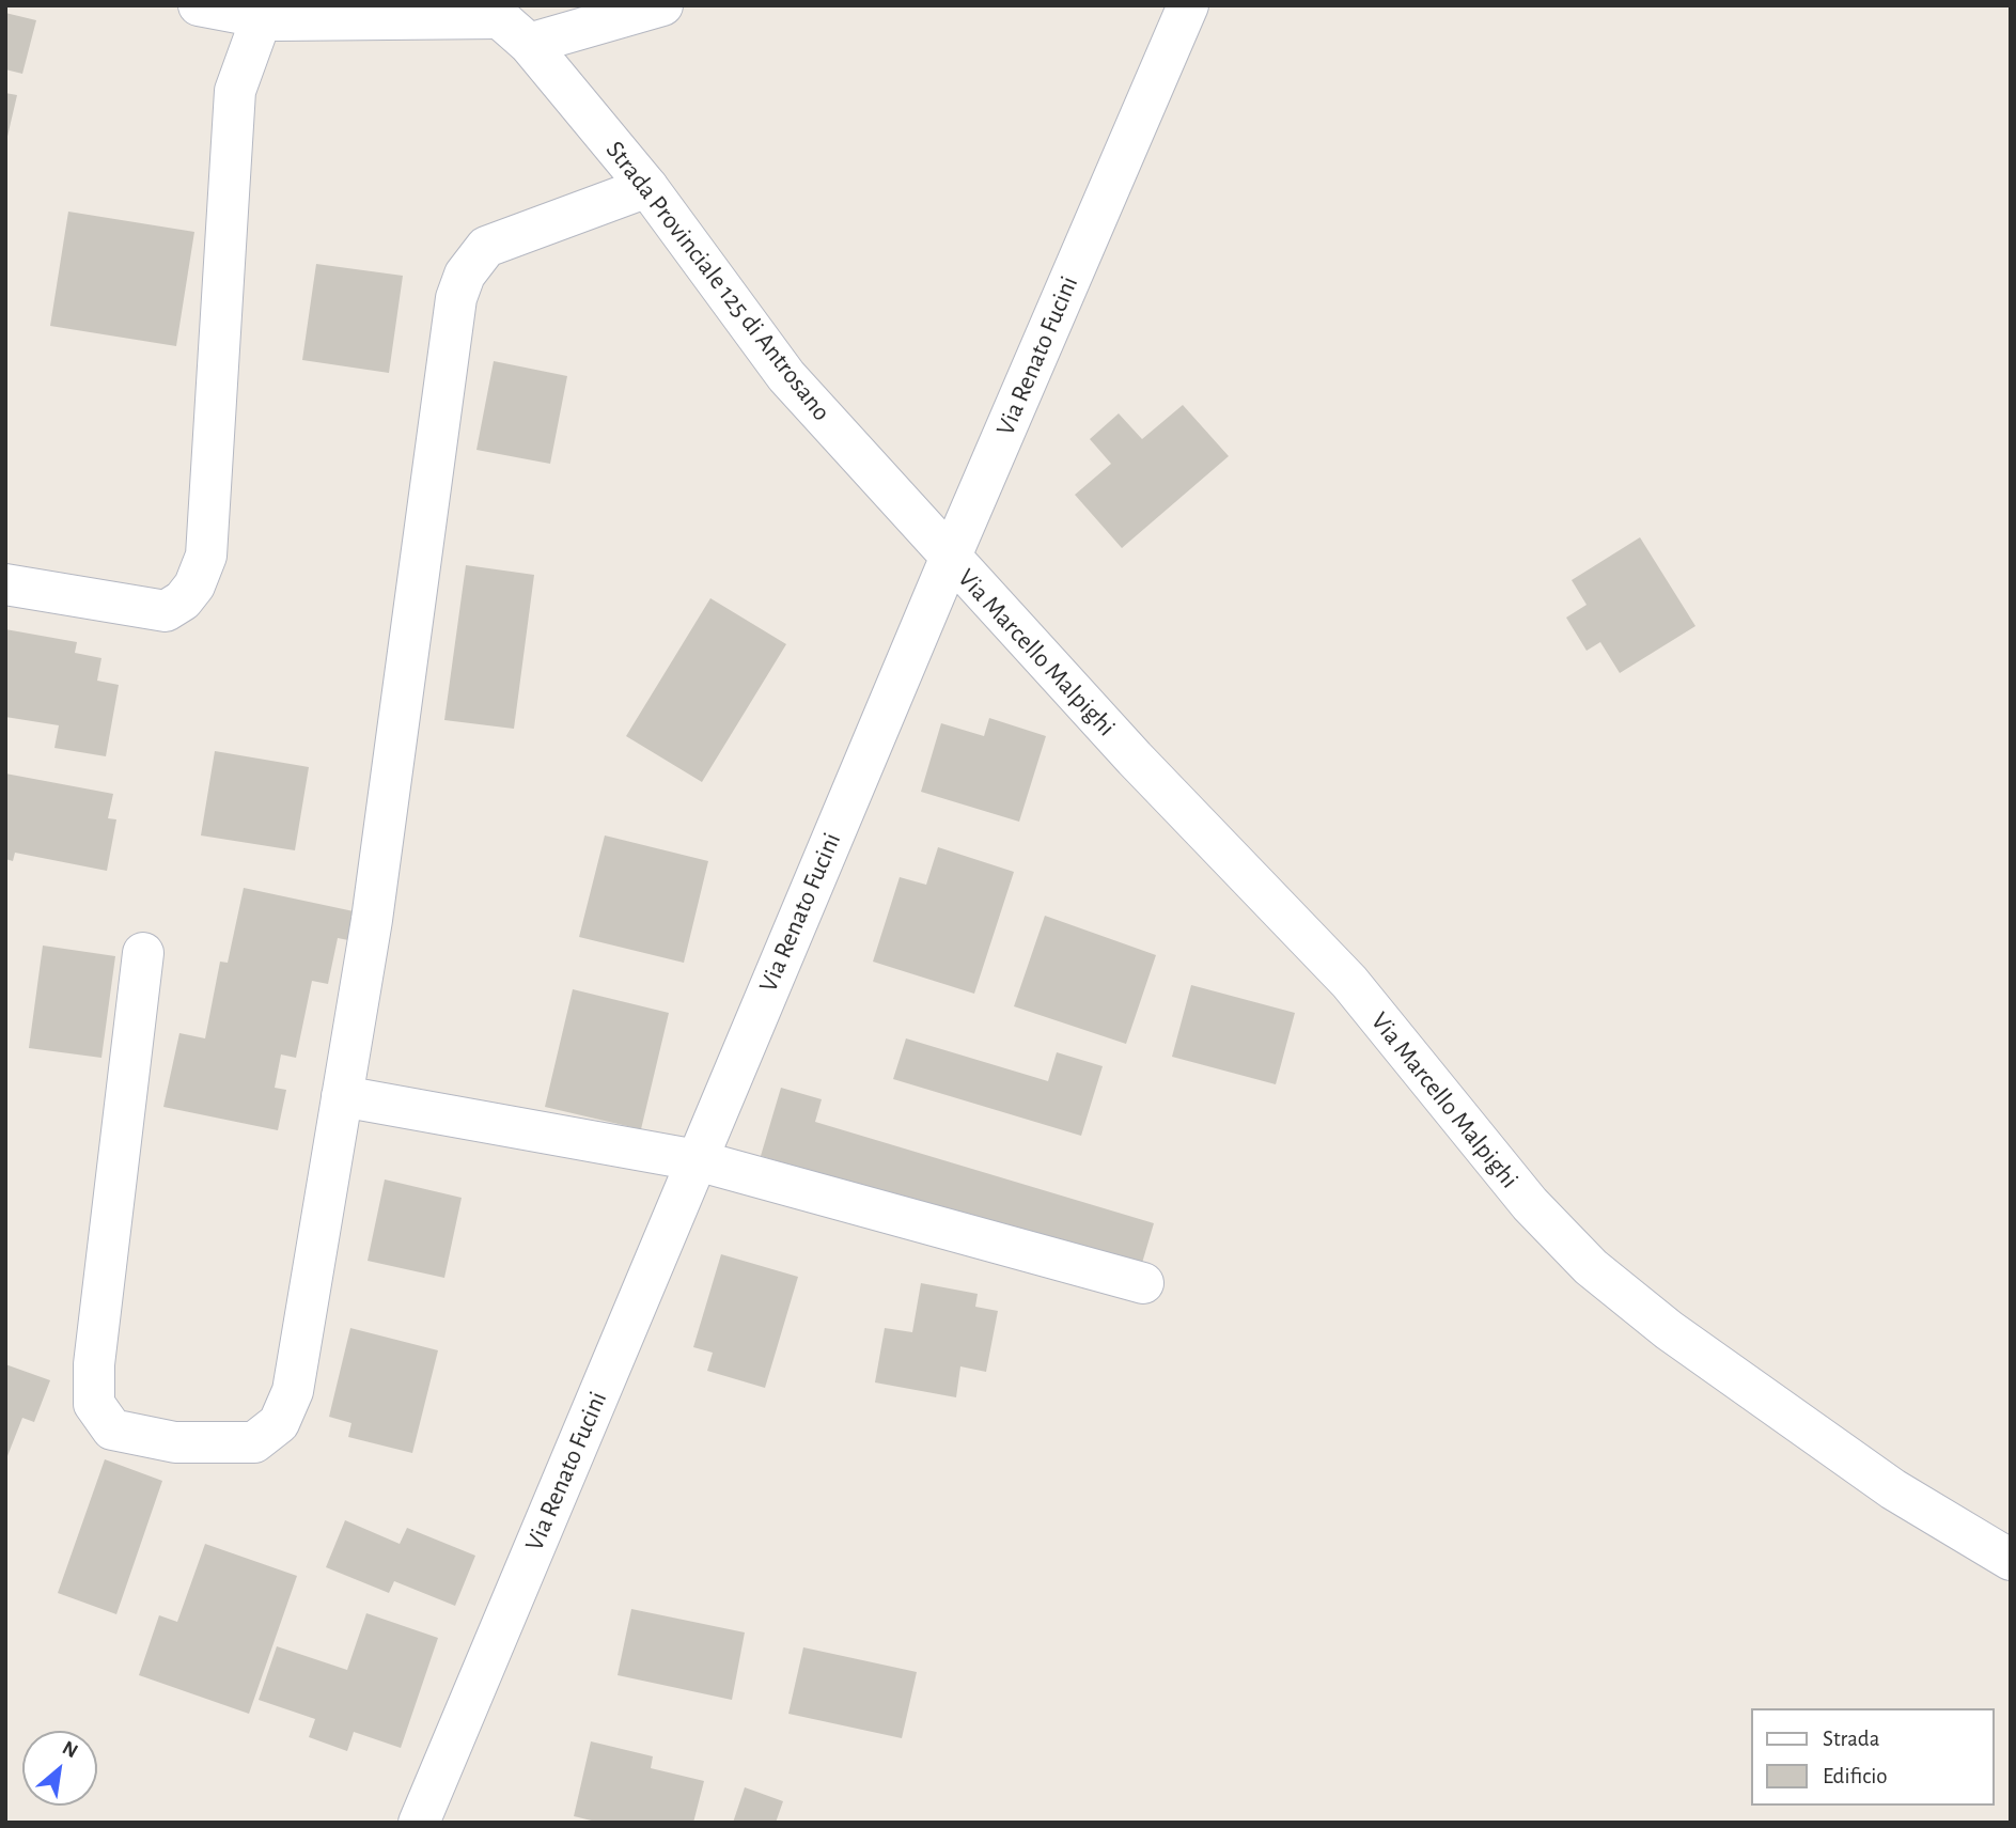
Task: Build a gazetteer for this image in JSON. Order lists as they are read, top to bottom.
{
  "streets": {
    "street": ["Strada Provinciale 125 di Antrosano", "Via Renato Fucini", "Via Marcello Malpighi"]
  },
  "crossings": [
    ["Strada Provinciale 125 di Antrosano", "Via Renato Fucini"],
    ["Strada Provinciale 125 di Antrosano", "Via Marcello Malpighi"],
    ["Via Renato Fucini", "Via Marcello Malpighi"]
  ],
  "legend": ["Strada", "Edificio"],
  "north": "top right"
}
